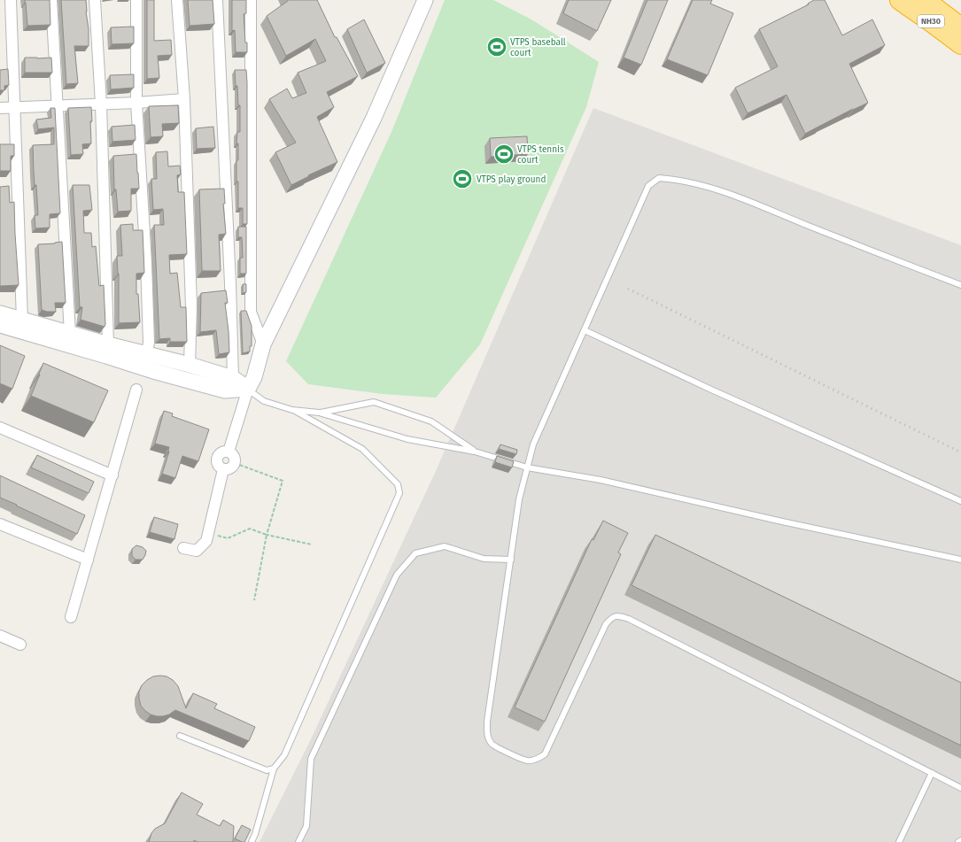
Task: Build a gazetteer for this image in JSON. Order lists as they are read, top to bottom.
{
  "streets": {
    "highway": ["NH30"]
  },
  "places": {
    "sports": ["VTPS baseball court", "VTPS tennis court", "VTPS play ground"]
  }
}
